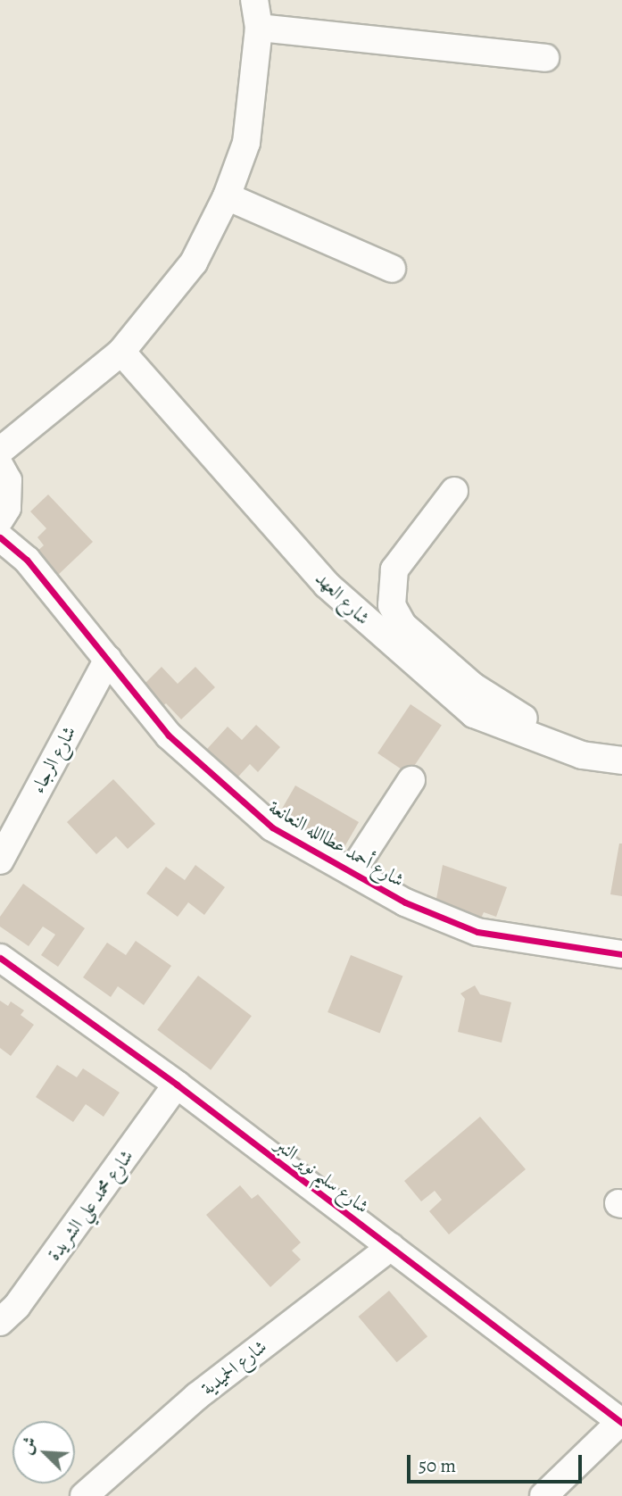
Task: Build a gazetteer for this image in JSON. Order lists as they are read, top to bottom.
{
  "streets": {
    "street": [
      "شارع العهد",
      "شارع الرجاء",
      "شارع أحمد عطاالله النعانعة",
      "شارع سليم نوير النبر",
      "شارع محمد علي الشريدة",
      "شارع الحميدية"
    ]
  },
  "crossings": [
    ["شارع الرجاء", "شارع أحمد عطاالله النعانعة"],
    ["شارع سليم نوير النبر", "شارع محمد علي الشريدة"],
    ["شارع سليم نوير النبر", "شارع الحميدية"]
  ],
  "scale_bar": "50 m",
  "north": "top left"
}
